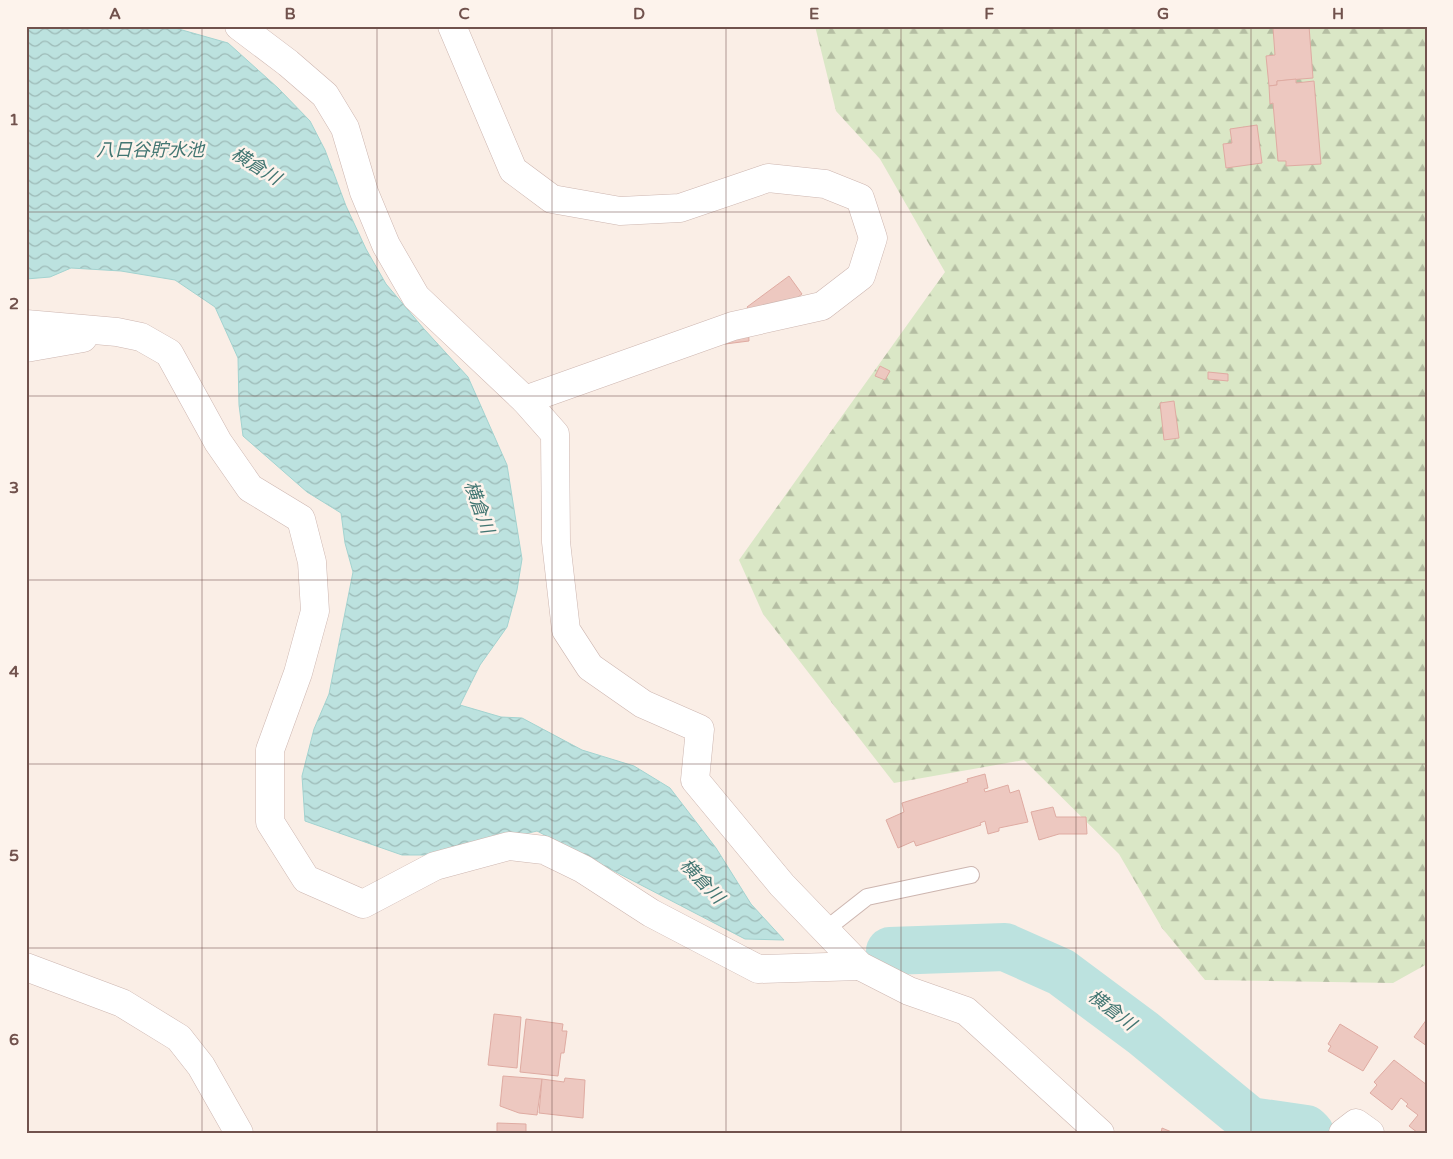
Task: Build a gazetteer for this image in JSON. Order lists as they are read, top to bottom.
{
  "water": ["八日谷貯水池", "横倉川"],
  "grid": {
    "columns": [
      "A",
      "B",
      "C",
      "D",
      "E",
      "F",
      "G",
      "H"
    ],
    "rows": [
      "1",
      "2",
      "3",
      "4",
      "5",
      "6"
    ]
  }
}
